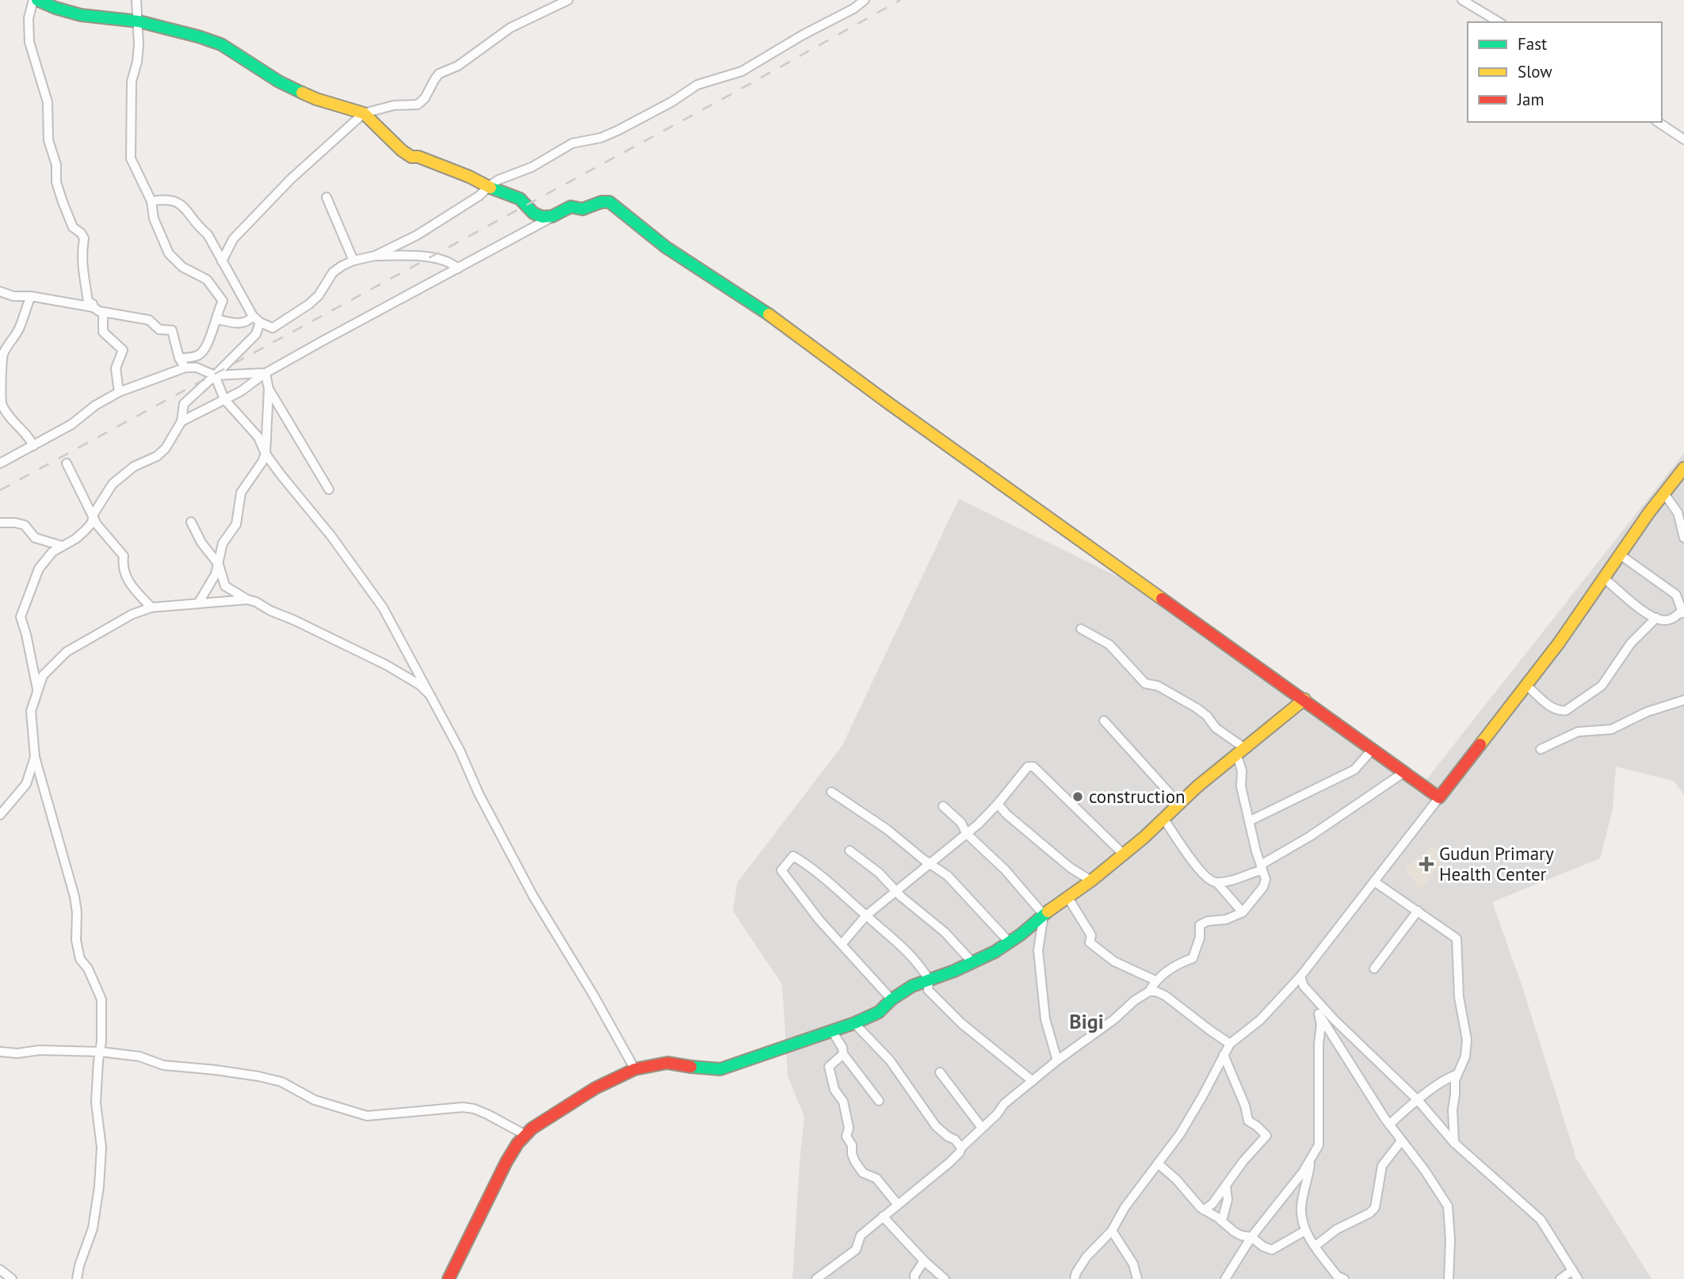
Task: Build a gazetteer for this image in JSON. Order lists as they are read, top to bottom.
{
  "districts": ["Bigi"],
  "places": {
    "other": ["construction"],
    "health": ["Gudun Primary Health Center"]
  },
  "legend": ["Fast", "Slow", "Jam"]
}
